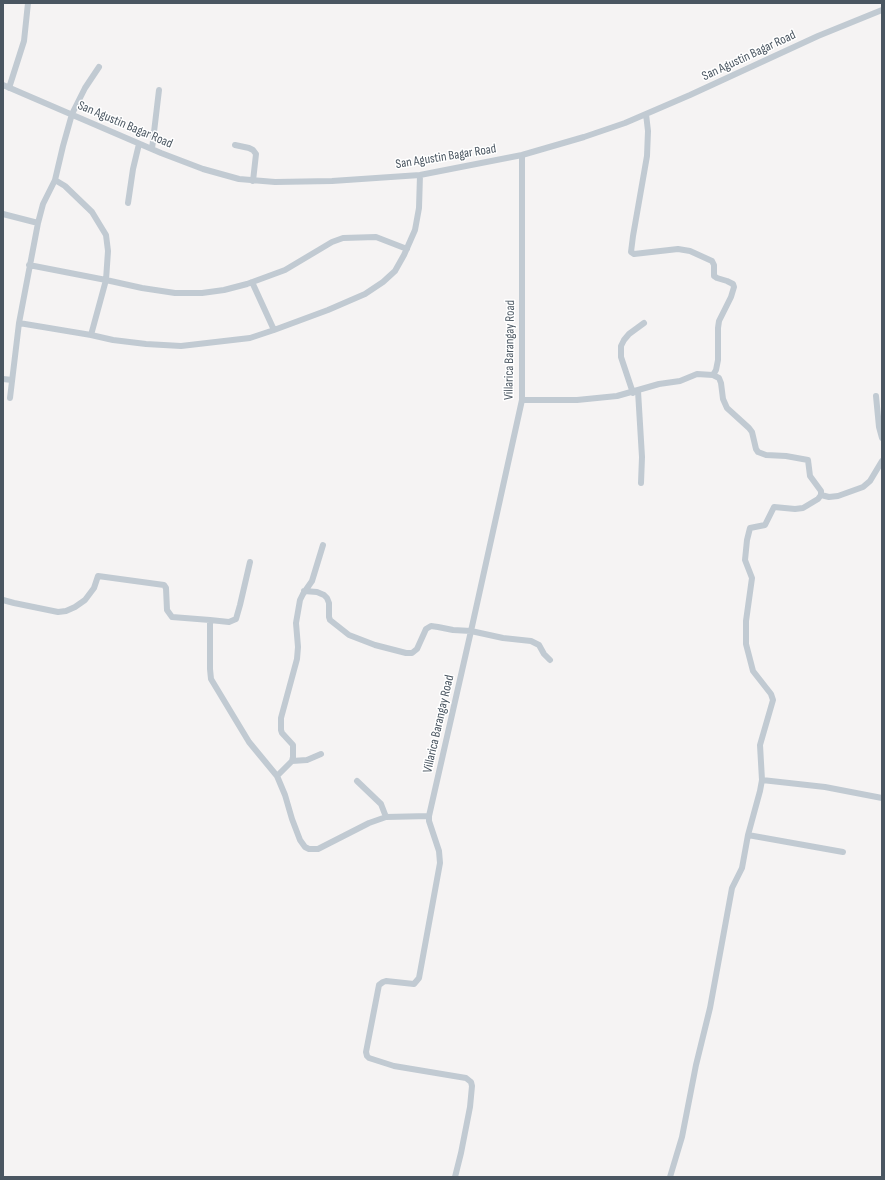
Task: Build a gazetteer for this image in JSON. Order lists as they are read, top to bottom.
{
  "streets": {
    "street": ["San Agustin Bagar Road", "Villarica Barangay Road"]
  },
  "crossings": [
    ["San Agustin Bagar Road", "Villarica Barangay Road"]
  ]
}
